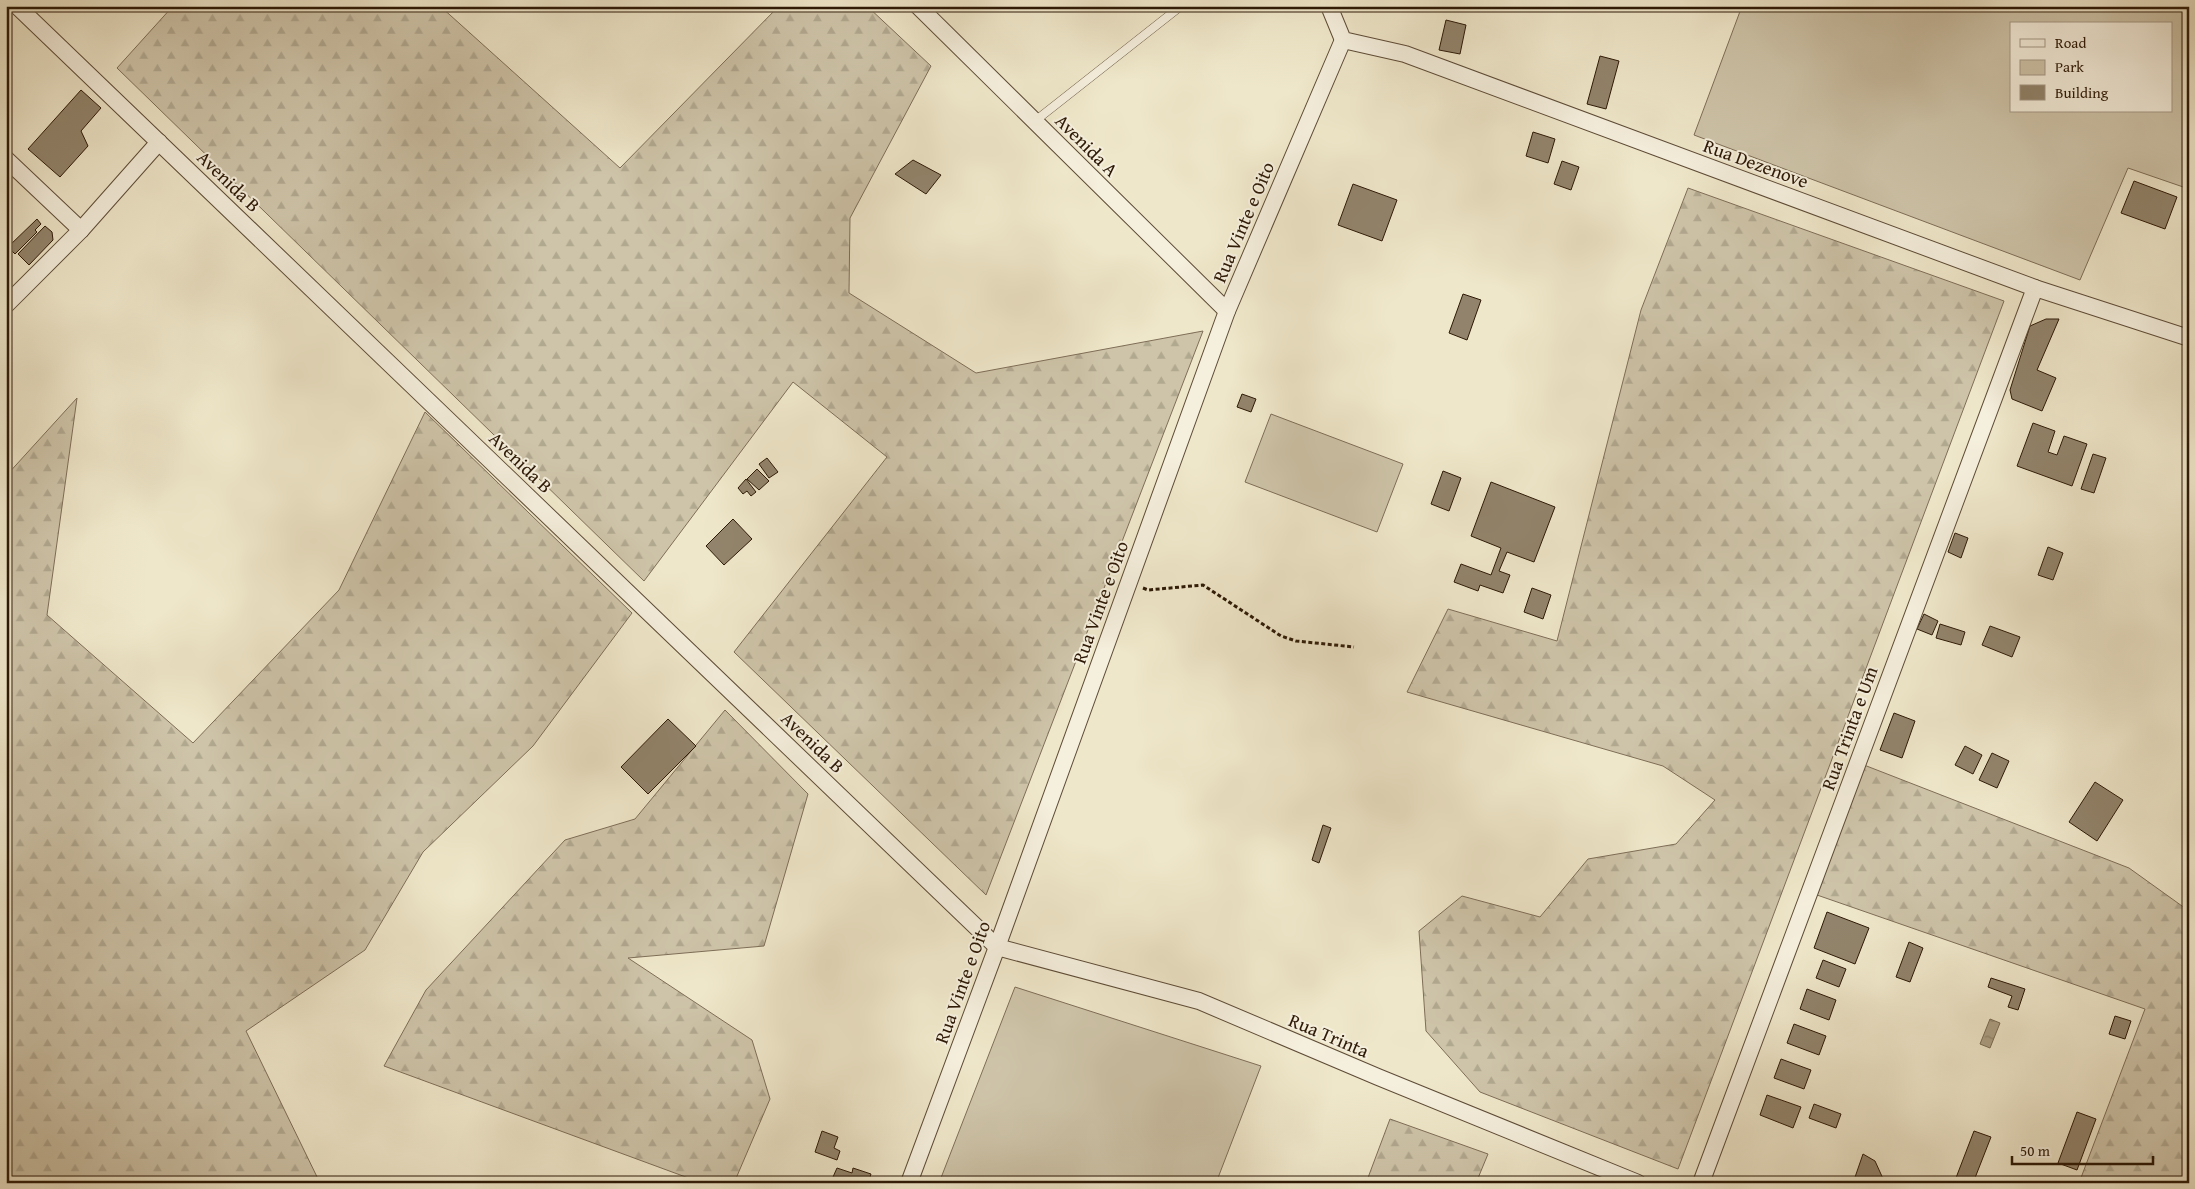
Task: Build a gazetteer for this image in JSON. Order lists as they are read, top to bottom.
{
  "streets": {
    "street": [
      "Avenida A",
      "Rua Dezenove",
      "Avenida B",
      "Rua Vinte e Oito",
      "Rua Trinta e Um",
      "Rua Trinta"
    ]
  },
  "crossings": [
    ["Avenida A", "Rua Vinte e Oito"],
    ["Rua Dezenove", "Rua Vinte e Oito"],
    ["Rua Dezenove", "Rua Trinta e Um"],
    ["Avenida B", "Rua Vinte e Oito"],
    ["Avenida B", "Rua Trinta"],
    ["Rua Vinte e Oito", "Rua Trinta"]
  ],
  "legend": ["Road", "Park", "Building"],
  "scale_bar": "50 m"
}
